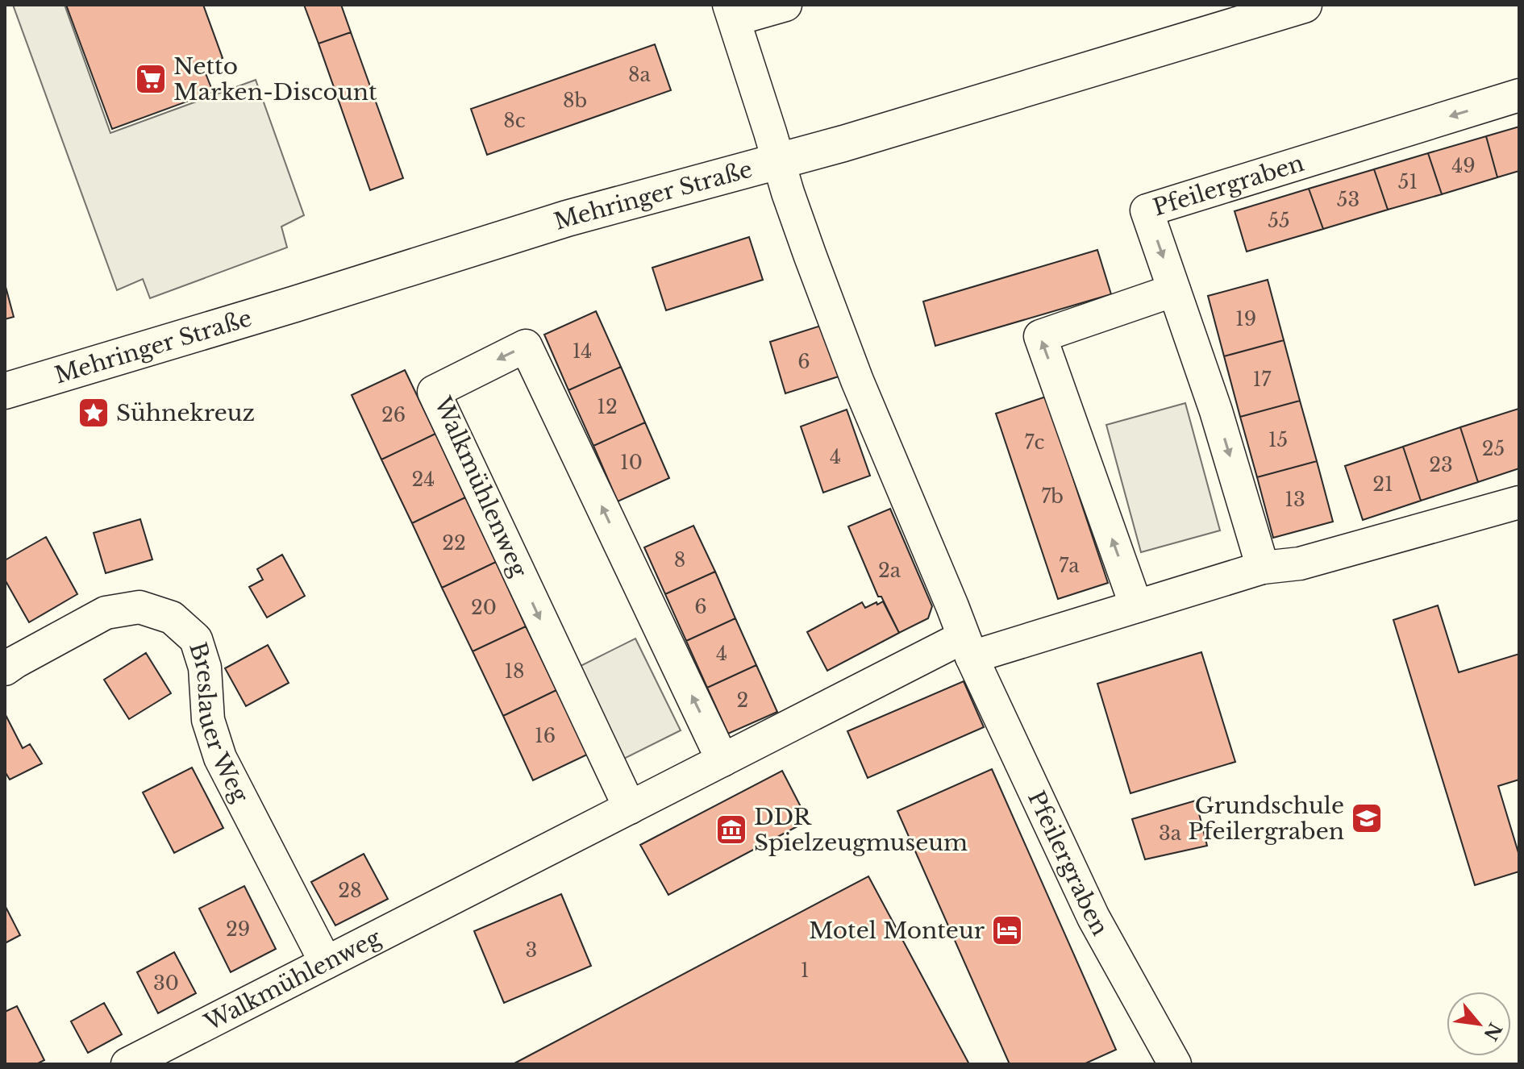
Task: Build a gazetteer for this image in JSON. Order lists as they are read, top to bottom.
{
  "streets": {
    "main road": ["Mehringer Straße"],
    "street": ["Pfeilergraben", "Walkmühlenweg", "Breslauer Weg"]
  },
  "crossings": [
    ["Pfeilergraben", "Mehringer Straße"],
    ["Pfeilergraben", "Walkmühlenweg"],
    ["Walkmühlenweg", "Breslauer Weg"]
  ],
  "places": {
    "supermarket": ["Netto Marken-Discount"],
    "place": ["Sühnekreuz"],
    "school or university": ["Grundschule Pfeilergraben"],
    "museum": ["DDR Spielzeugmuseum"],
    "hotel": ["Motel Monteur"]
  },
  "house_numbers": [
    "8a",
    "8b",
    "8c",
    "49",
    "51",
    "53",
    "55",
    "19",
    "14",
    "6",
    "17",
    "12",
    "26",
    "15",
    "7c",
    "25",
    "4",
    "10",
    "23",
    "24",
    "21",
    "7b",
    "13",
    "22",
    "8",
    "7a",
    "2a",
    "6",
    "20",
    "4",
    "18",
    "2",
    "16",
    "3a",
    "28",
    "29",
    "3",
    "1",
    "30"
  ],
  "north": "bottom right"
}
